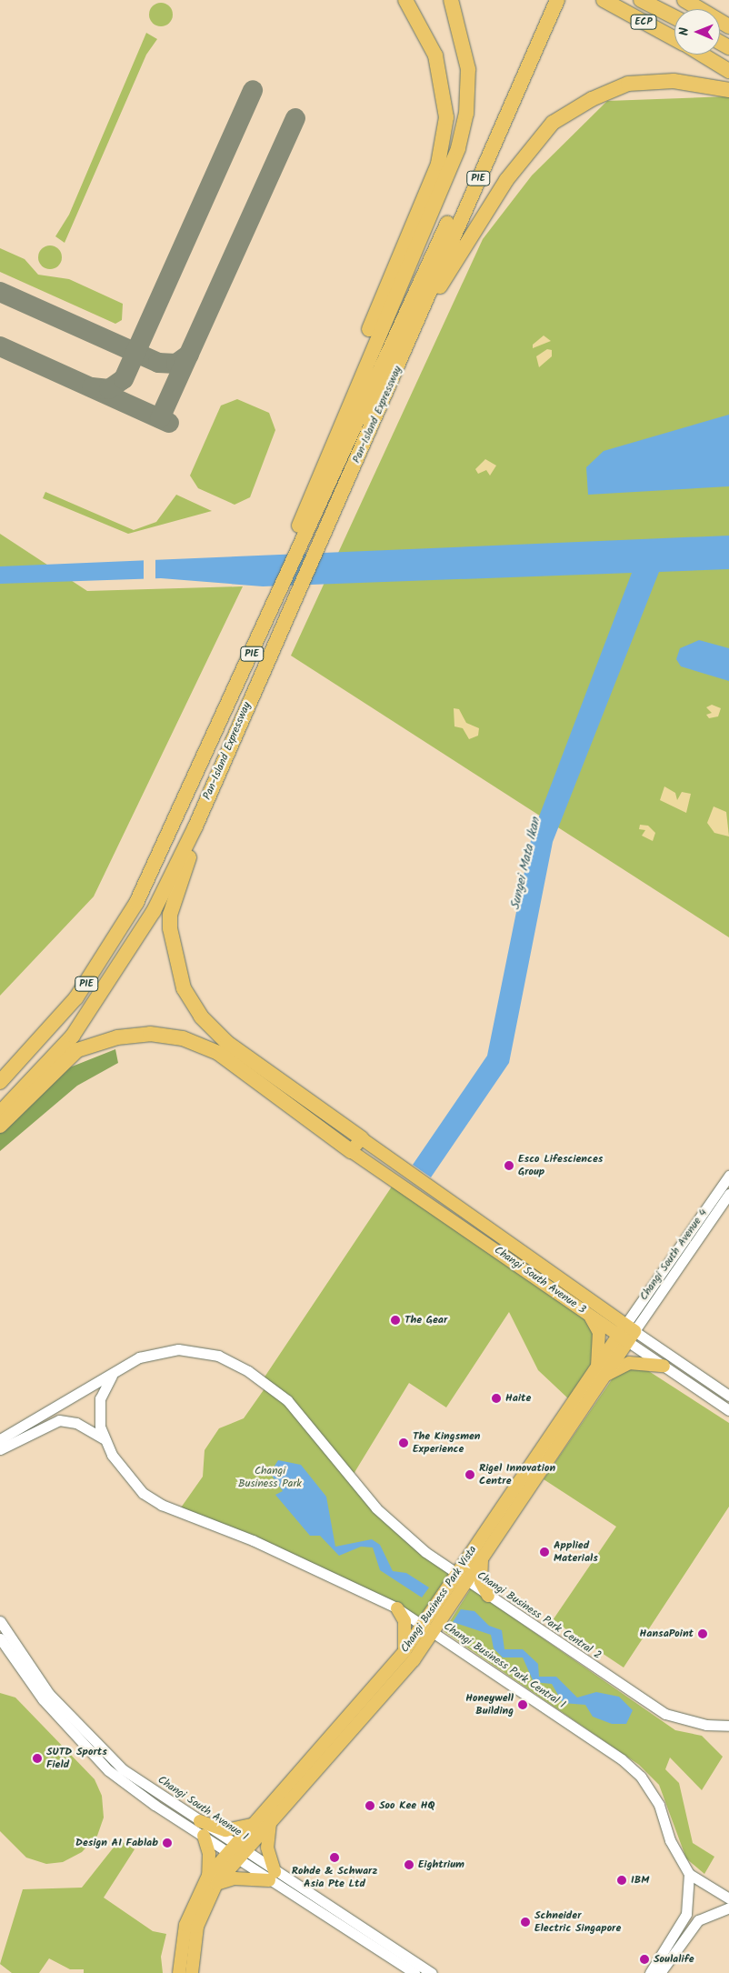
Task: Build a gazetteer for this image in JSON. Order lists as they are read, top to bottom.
{
  "streets": {
    "highway": ["ECP", "PIE", "Pan-Island Expressway"],
    "main road": ["Changi South Avenue 3", "Changi Business Park Vista"],
    "street": [
      "Changi South Avenue 4",
      "Changi Business Park Central 2",
      "Changi Business Park Central 1",
      "Changi South Avenue 1"
    ]
  },
  "crossings": [
    ["PIE", "Pan-Island Expressway"],
    ["Changi South Avenue 4", "Changi South Avenue 3"],
    ["Changi South Avenue 4", "Changi Business Park Vista"],
    ["Changi South Avenue 3", "Changi Business Park Vista"],
    ["Changi Business Park Vista", "Changi Business Park Central 2"],
    ["Changi Business Park Vista", "Changi Business Park Central 1"],
    ["Changi Business Park Vista", "Changi South Avenue 1"],
    ["Changi Business Park Central 2", "Changi Business Park Central 1"]
  ],
  "water": ["Sungei Mata Ikan"],
  "parks": ["Changi Business Park"],
  "places": [
    "Esco Lifesciences Group",
    "The Gear",
    "Haite",
    "The Kingsmen Experience",
    "Rigel Innovation Centre",
    "Applied Materials",
    "HansaPoint",
    "Honeywell Building",
    "SUTD Sports Field",
    "Soo Kee HQ",
    "Design AI Fablab",
    "Rohde & Schwarz Asia Pte Ltd",
    "Eightrium",
    "IBM",
    "Schneider Electric Singapore",
    "Soulalife"
  ],
  "north": "left"
}
